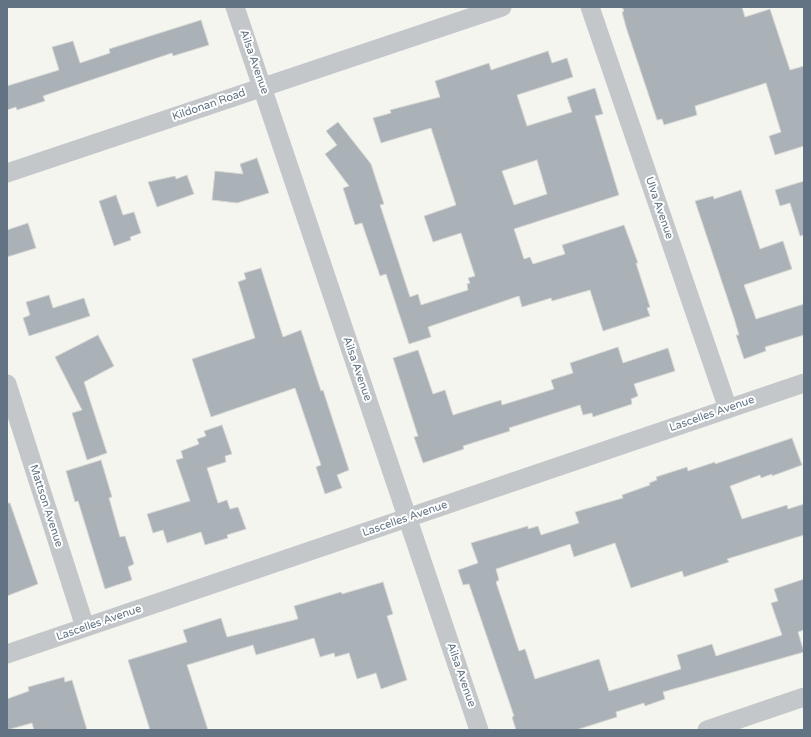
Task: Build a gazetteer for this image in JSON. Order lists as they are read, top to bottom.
{
  "streets": {
    "street": [
      "Ailsa Avenue",
      "Kildonan Road",
      "Ulva Avenue",
      "Lascelles Avenue",
      "Mattson Avenue"
    ]
  },
  "crossings": [
    ["Ailsa Avenue", "Kildonan Road"],
    ["Ailsa Avenue", "Lascelles Avenue"],
    ["Ulva Avenue", "Lascelles Avenue"],
    ["Lascelles Avenue", "Mattson Avenue"]
  ]
}
